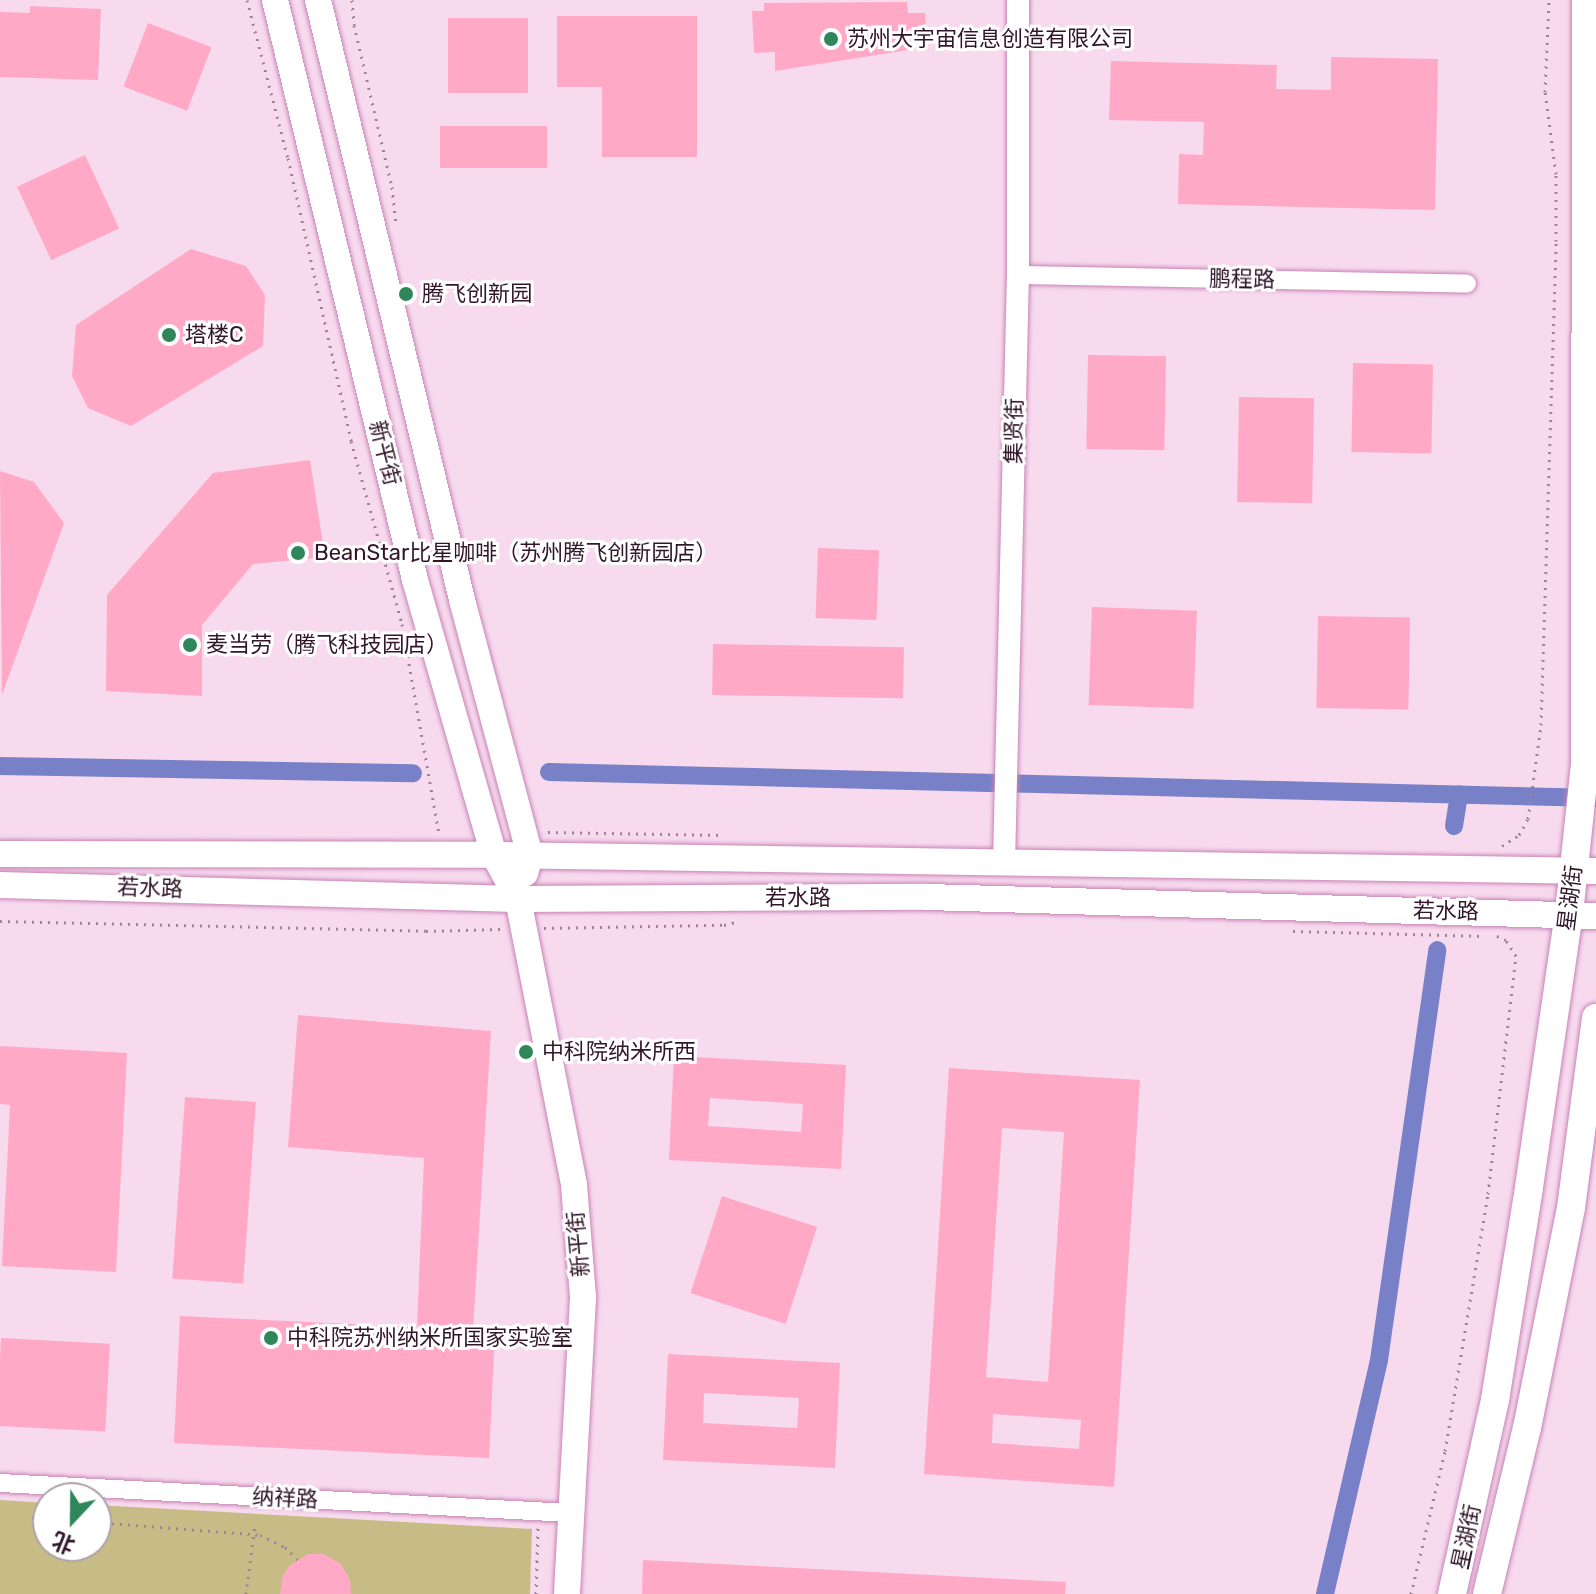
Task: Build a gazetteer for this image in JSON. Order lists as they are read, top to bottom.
{
  "streets": {
    "main road": ["新平街", "若水路", "星湖街"],
    "street": ["鹏程路", "集贤街", "纳祥路"]
  },
  "crossings": [
    ["鹏程路", "集贤街"],
    ["集贤街", "若水路"],
    ["新平街", "若水路"],
    ["新平街", "纳祥路"],
    ["若水路", "星湖街"]
  ],
  "places": [
    "苏州大宇宙信息创造有限公司",
    "腾飞创新园",
    "塔楼C",
    "BeanStar比星咖啡（苏州腾飞创新园店）",
    "麦当劳（腾飞科技园店）",
    "中科院纳米所西",
    "中科院苏州纳米所国家实验室"
  ],
  "north": "bottom"
}
